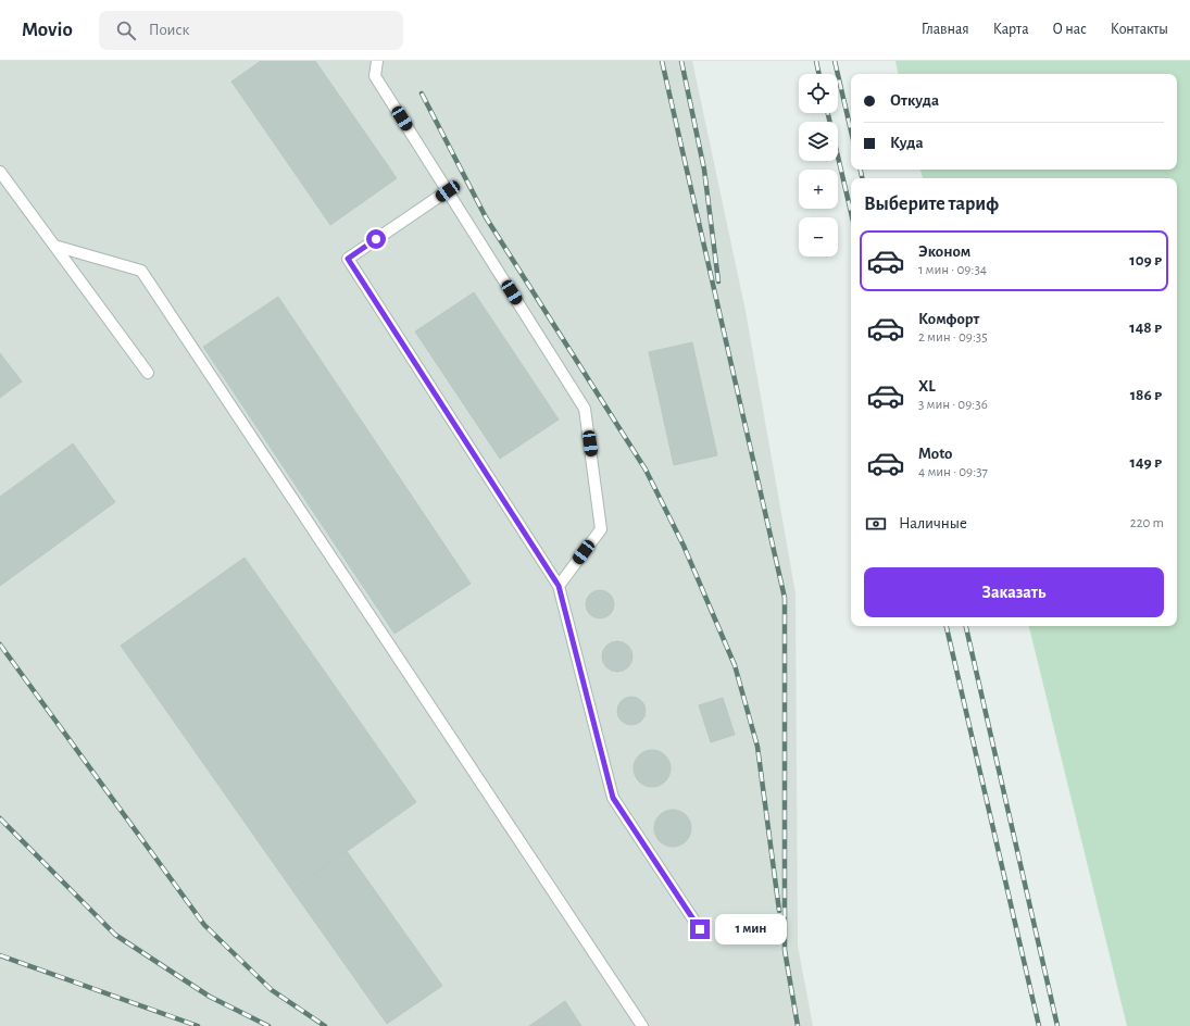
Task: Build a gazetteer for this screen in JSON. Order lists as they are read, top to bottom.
{
  "page": {
    "header": "Movio",
    "search": "Поиск",
    "nav": [
      "Главная",
      "Карта",
      "О нас",
      "Контакты"
    ],
    "map_buttons": ["+", "−"],
    "banner": ["Откуда", "Куда"],
    "heading": "Выберите тариф",
    "list": [
      {
        "name": "Эконом",
        "note": "1 мин · 09:34",
        "value": "109 ₽"
      },
      {
        "name": "Комфорт",
        "note": "2 мин · 09:35",
        "value": "148 ₽"
      },
      {
        "name": "XL",
        "note": "3 мин · 09:36",
        "value": "186 ₽"
      },
      {
        "name": "Moto",
        "note": "4 мин · 09:37",
        "value": "149 ₽"
      }
    ],
    "pay": ["Наличные", "220 m"],
    "buttons": "Заказать",
    "bubble": "1 мин"
  }
}
